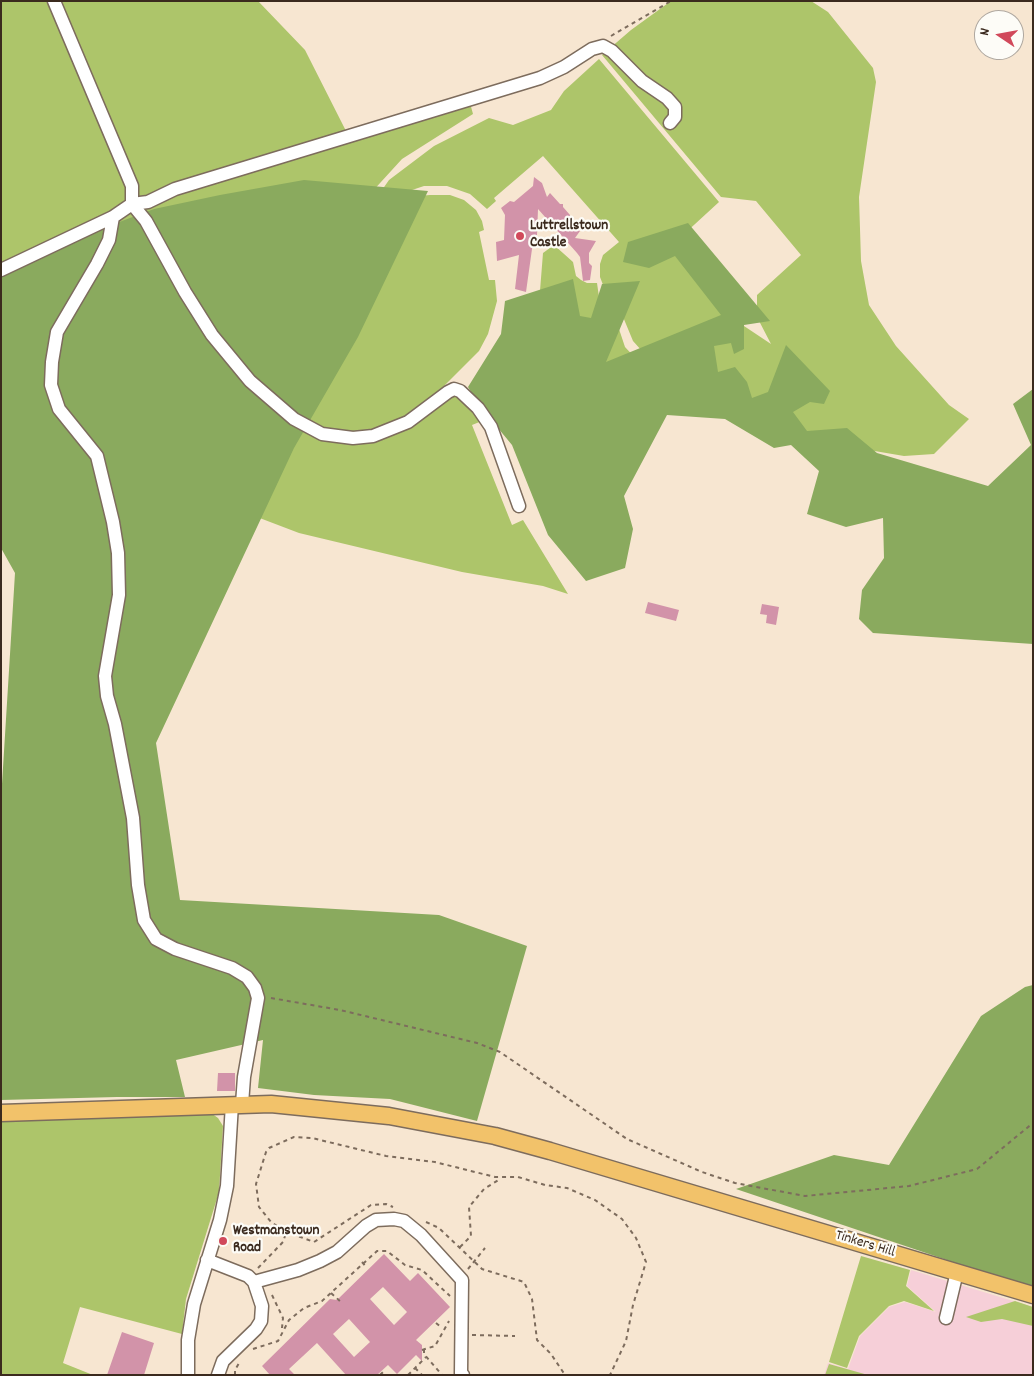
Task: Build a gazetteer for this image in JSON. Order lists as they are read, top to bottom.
{
  "streets": {
    "main road": ["Tinkers Hill"]
  },
  "places": ["Luttrellstown Castle", "Westmanstown Road"],
  "north": "left"
}
